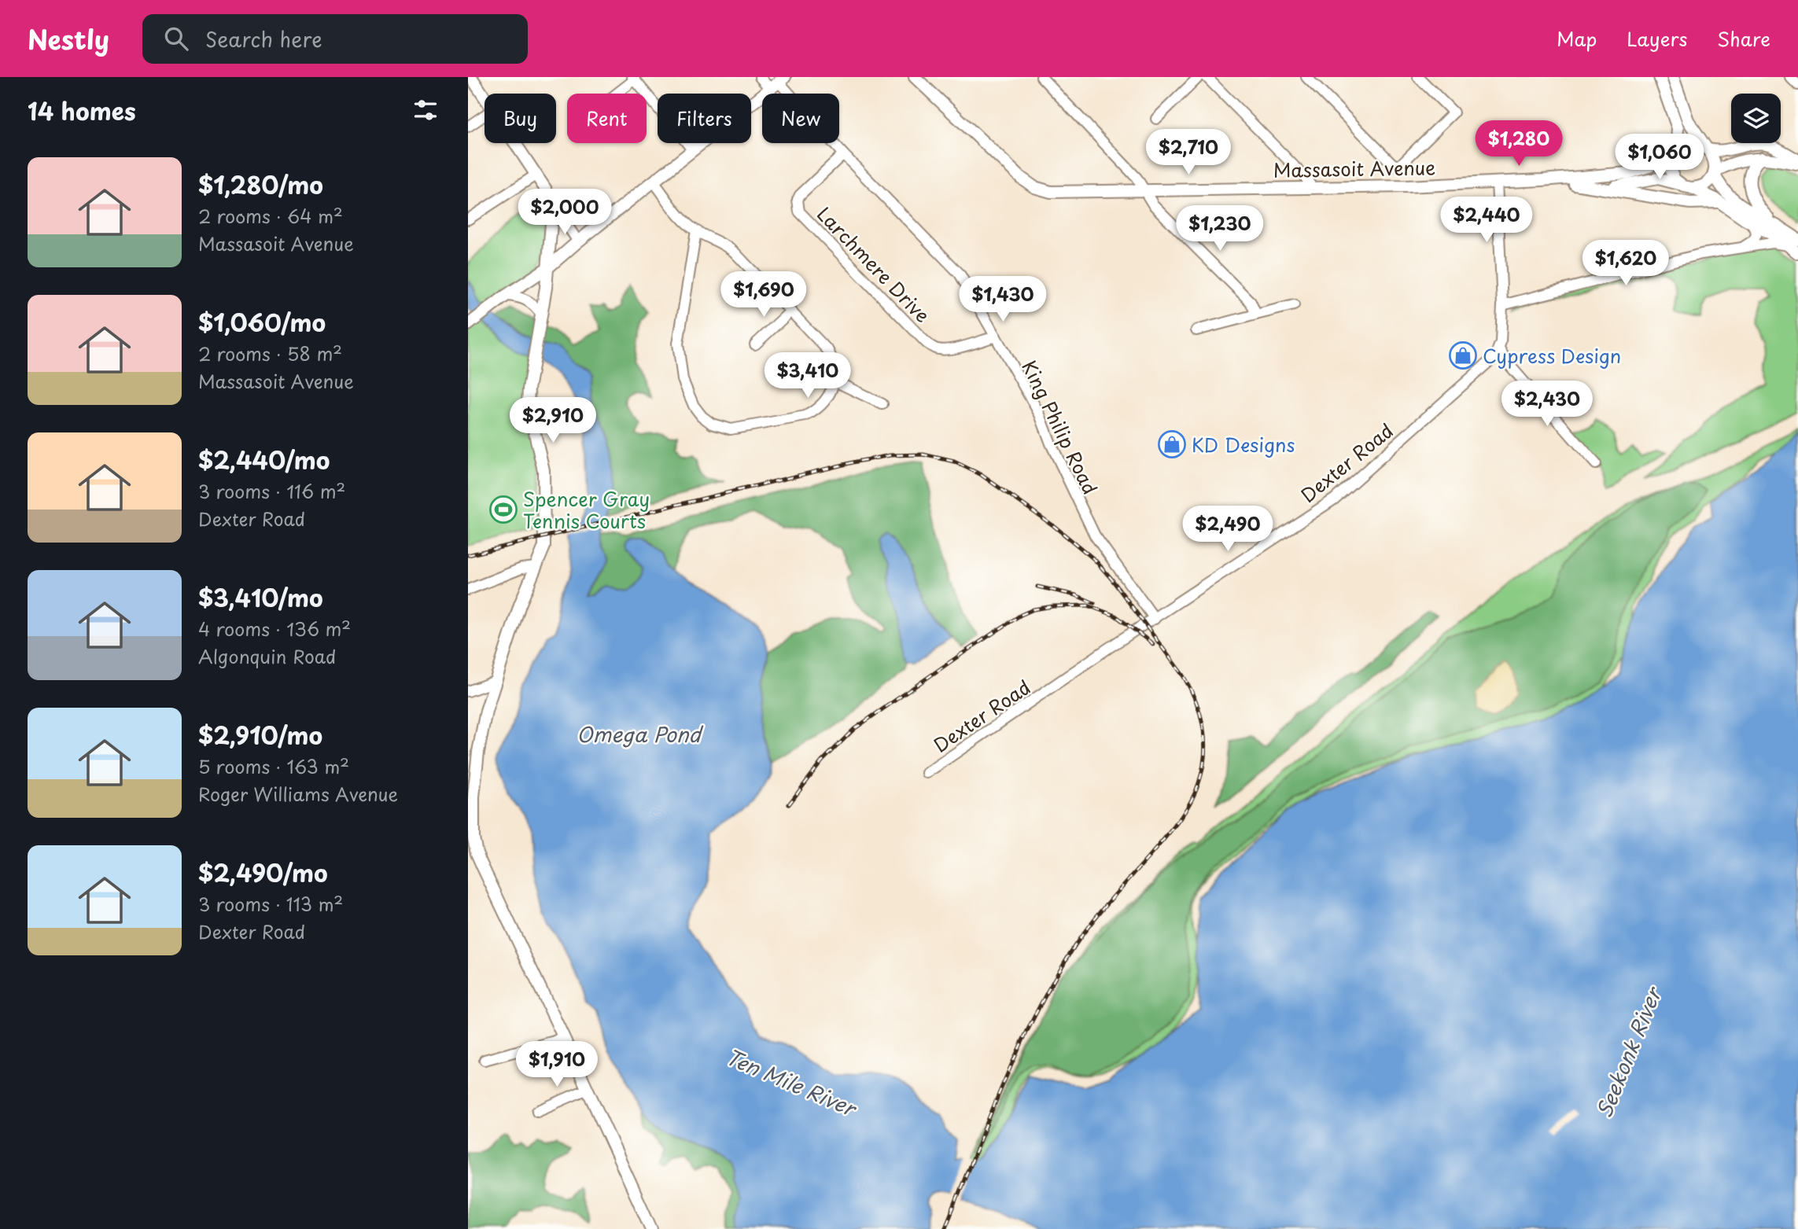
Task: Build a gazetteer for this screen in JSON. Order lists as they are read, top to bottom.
{
  "streets": {
    "main road": ["Massasoit Avenue"],
    "street": ["Larchmere Drive", "King Philip Road", "Dexter Road"]
  },
  "crossings": [
    ["Larchmere Drive", "King Philip Road"],
    ["King Philip Road", "Dexter Road"]
  ],
  "water": ["Omega Pond", "Seekonk River", "Ten Mile River"],
  "places": {
    "shop": ["Cypress Design", "KD Designs"],
    "sports": ["Spencer Gray Tennis Courts"]
  },
  "page": {
    "header": "Nestly",
    "search": "Search here",
    "nav": ["Map", "Layers", "Share"],
    "heading": "14 homes",
    "chip": [
      "Buy",
      "Rent",
      "Filters",
      "New"
    ],
    "price": [
      "$1,280",
      "$2,710",
      "$1,060",
      "$2,000",
      "$2,440",
      "$1,230",
      "$1,620",
      "$1,690",
      "$1,430",
      "$3,410",
      "$2,430",
      "$2,910",
      "$2,490",
      "$1,910"
    ],
    "list": [
      {
        "name": "$1,280/mo",
        "note": "2 rooms · 64 m² · Massasoit Avenue"
      },
      {
        "name": "$1,060/mo",
        "note": "2 rooms · 58 m² · Massasoit Avenue"
      },
      {
        "name": "$2,440/mo",
        "note": "3 rooms · 116 m² · Dexter Road"
      },
      {
        "name": "$3,410/mo",
        "note": "4 rooms · 136 m² · Algonquin Road"
      },
      {
        "name": "$2,910/mo",
        "note": "5 rooms · 163 m² · Roger Williams Avenue"
      },
      {
        "name": "$2,490/mo",
        "note": "3 rooms · 113 m² · Dexter Road"
      }
    ]
  }
}
